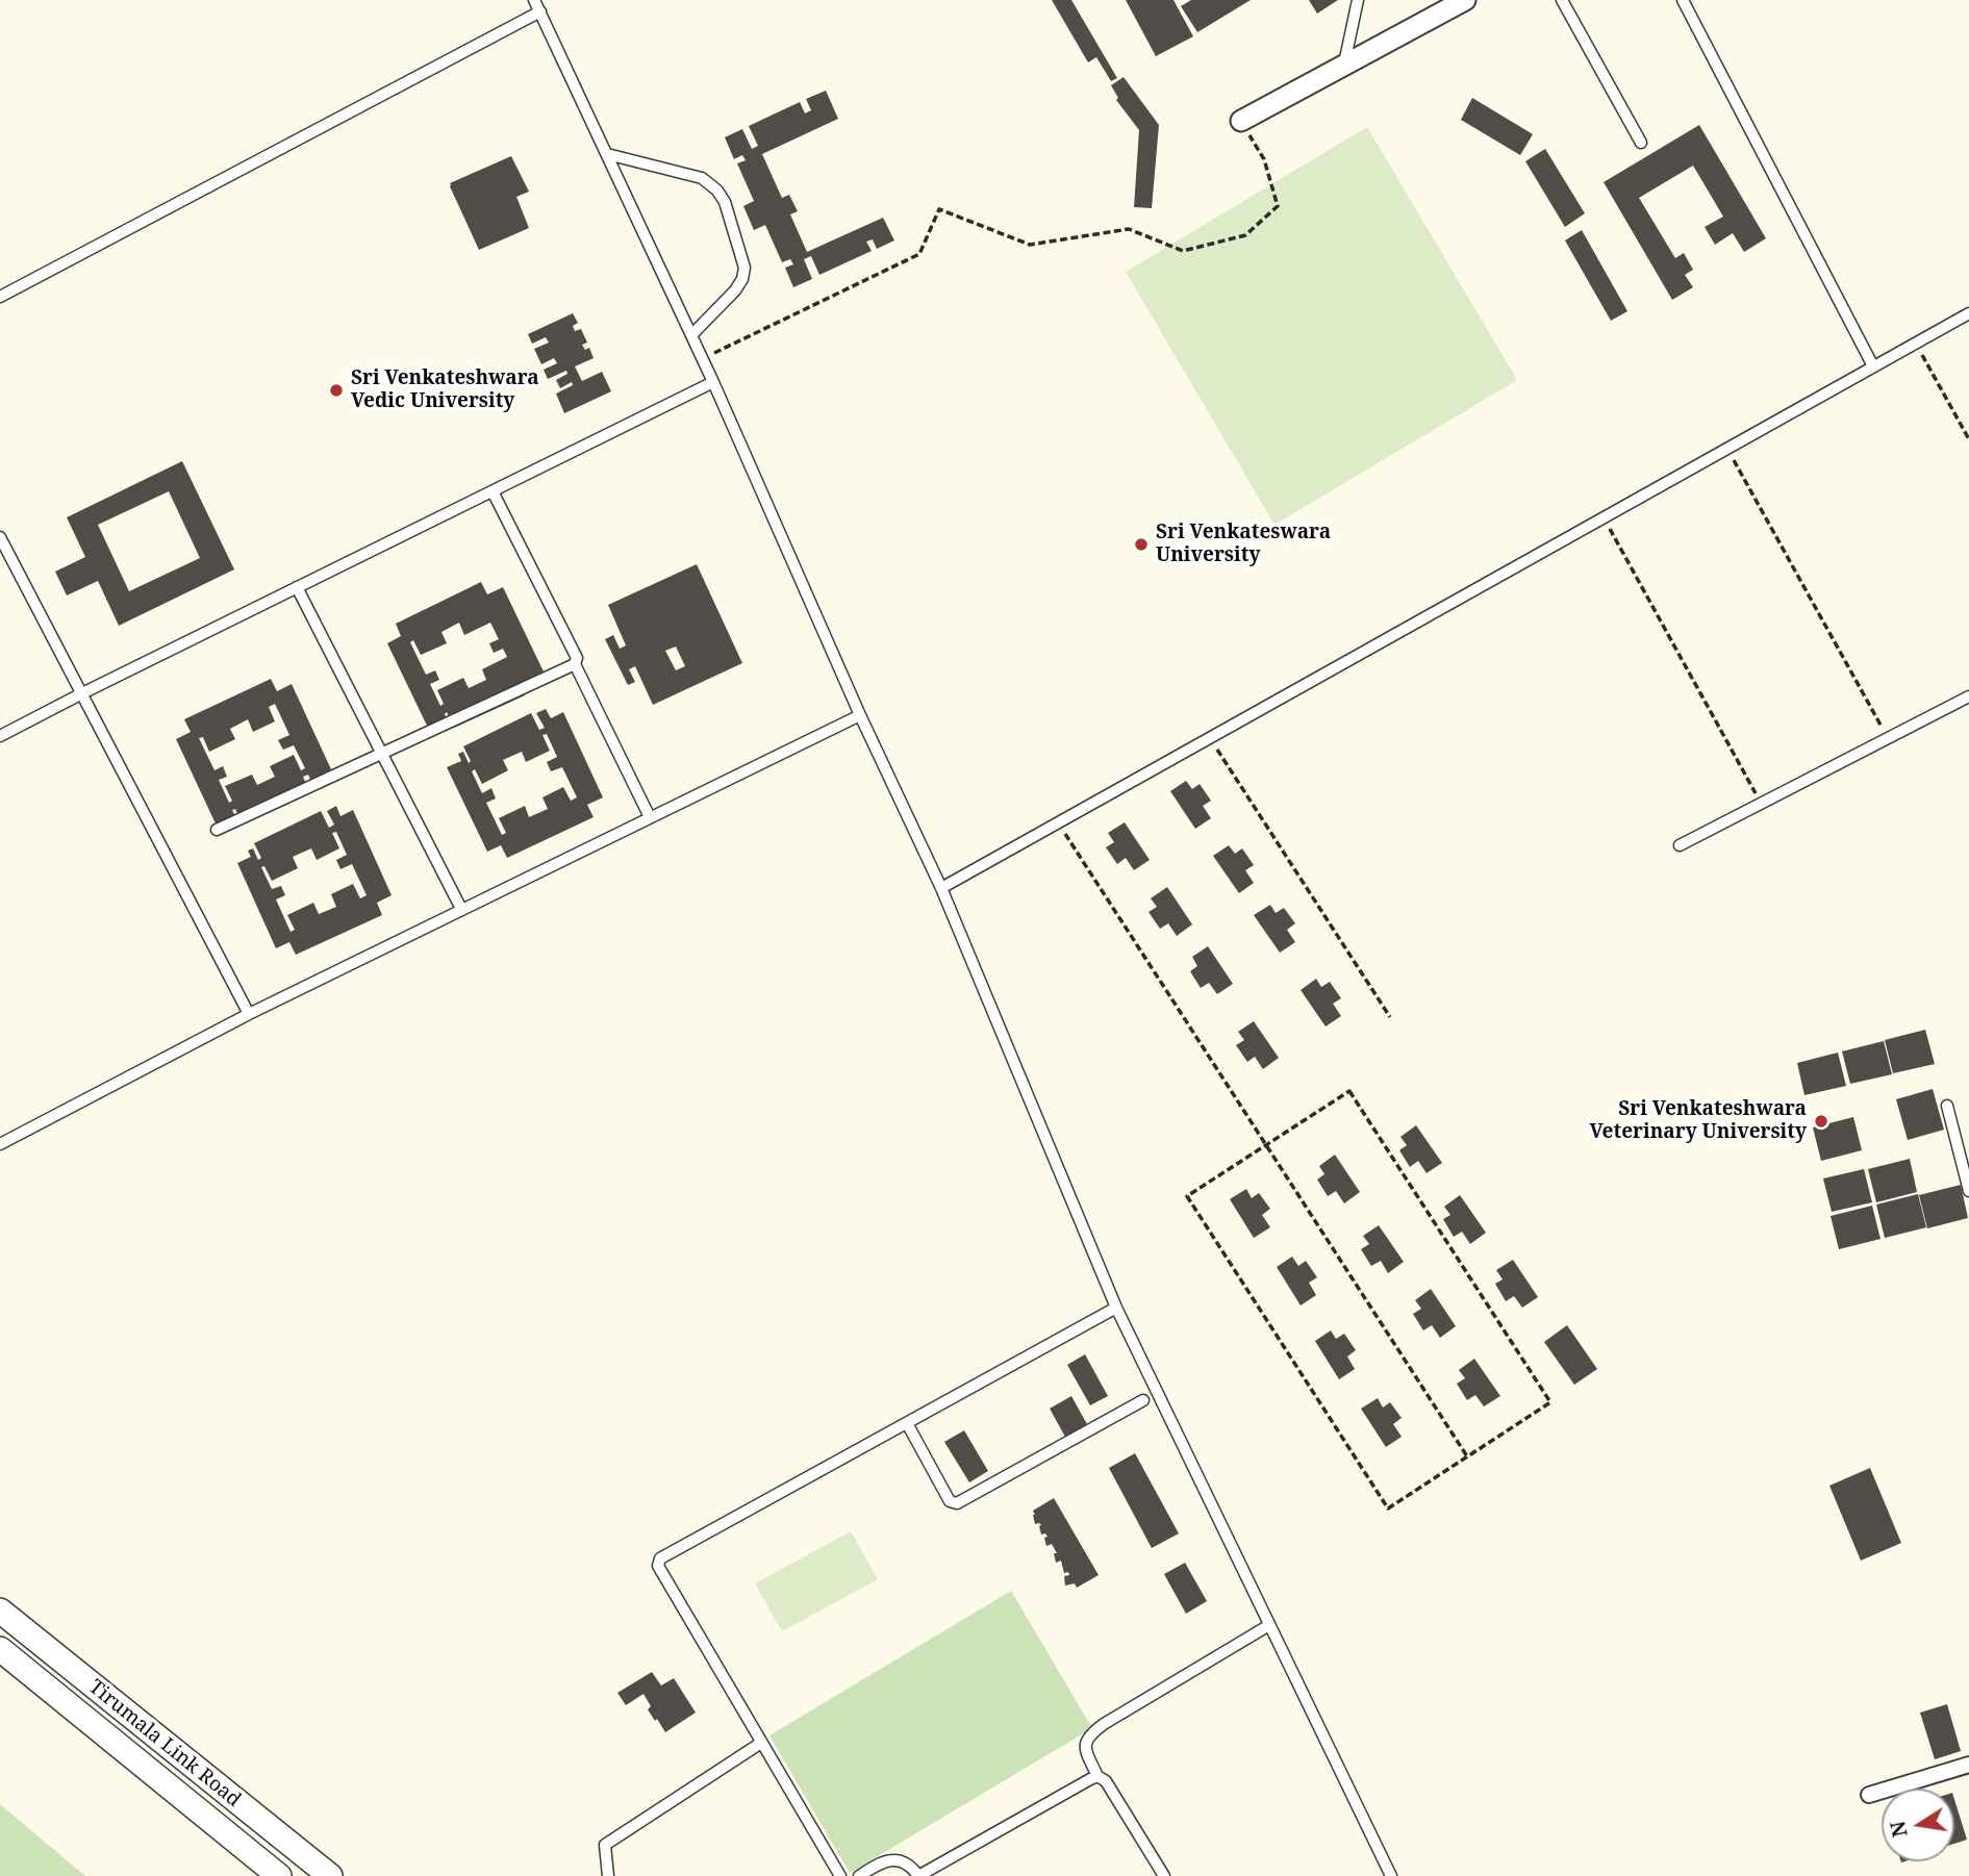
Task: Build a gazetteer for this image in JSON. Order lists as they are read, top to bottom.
{
  "streets": {
    "street": ["Tirumala Link Road"]
  },
  "places": ["Sri Venkateshwara Vedic University", "Sri Venkateswara University", "Sri Venkateshwara Veterinary University"],
  "north": "left"
}
